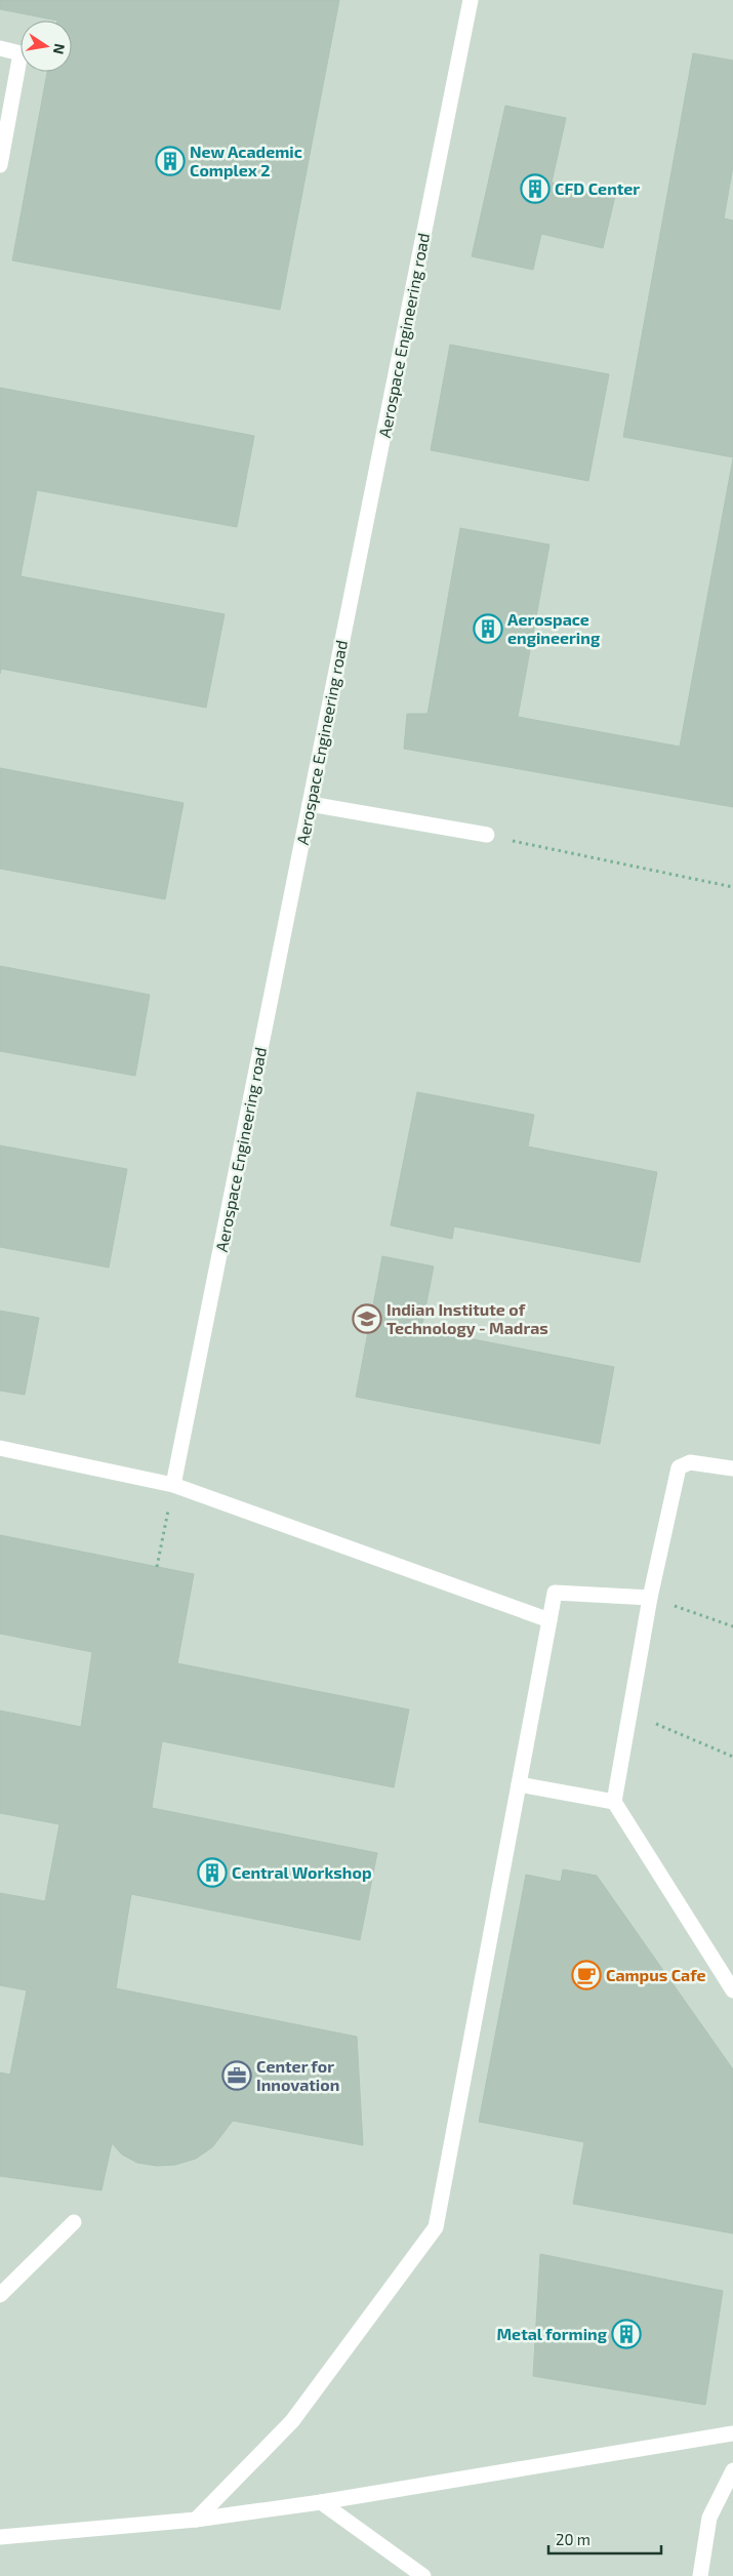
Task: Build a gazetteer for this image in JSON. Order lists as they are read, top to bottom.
{
  "streets": {
    "street": ["Aerospace Engineering road"]
  },
  "places": {
    "building": [
      "New Academic Complex 2",
      "CFD Center",
      "Aerospace engineering",
      "Central Workshop",
      "Metal forming"
    ],
    "school or university": ["Indian Institute of Technology - Madras"],
    "cafe": ["Campus Cafe"],
    "office": ["Center for Innovation"]
  },
  "scale_bar": "20 m",
  "north": "right"
}
